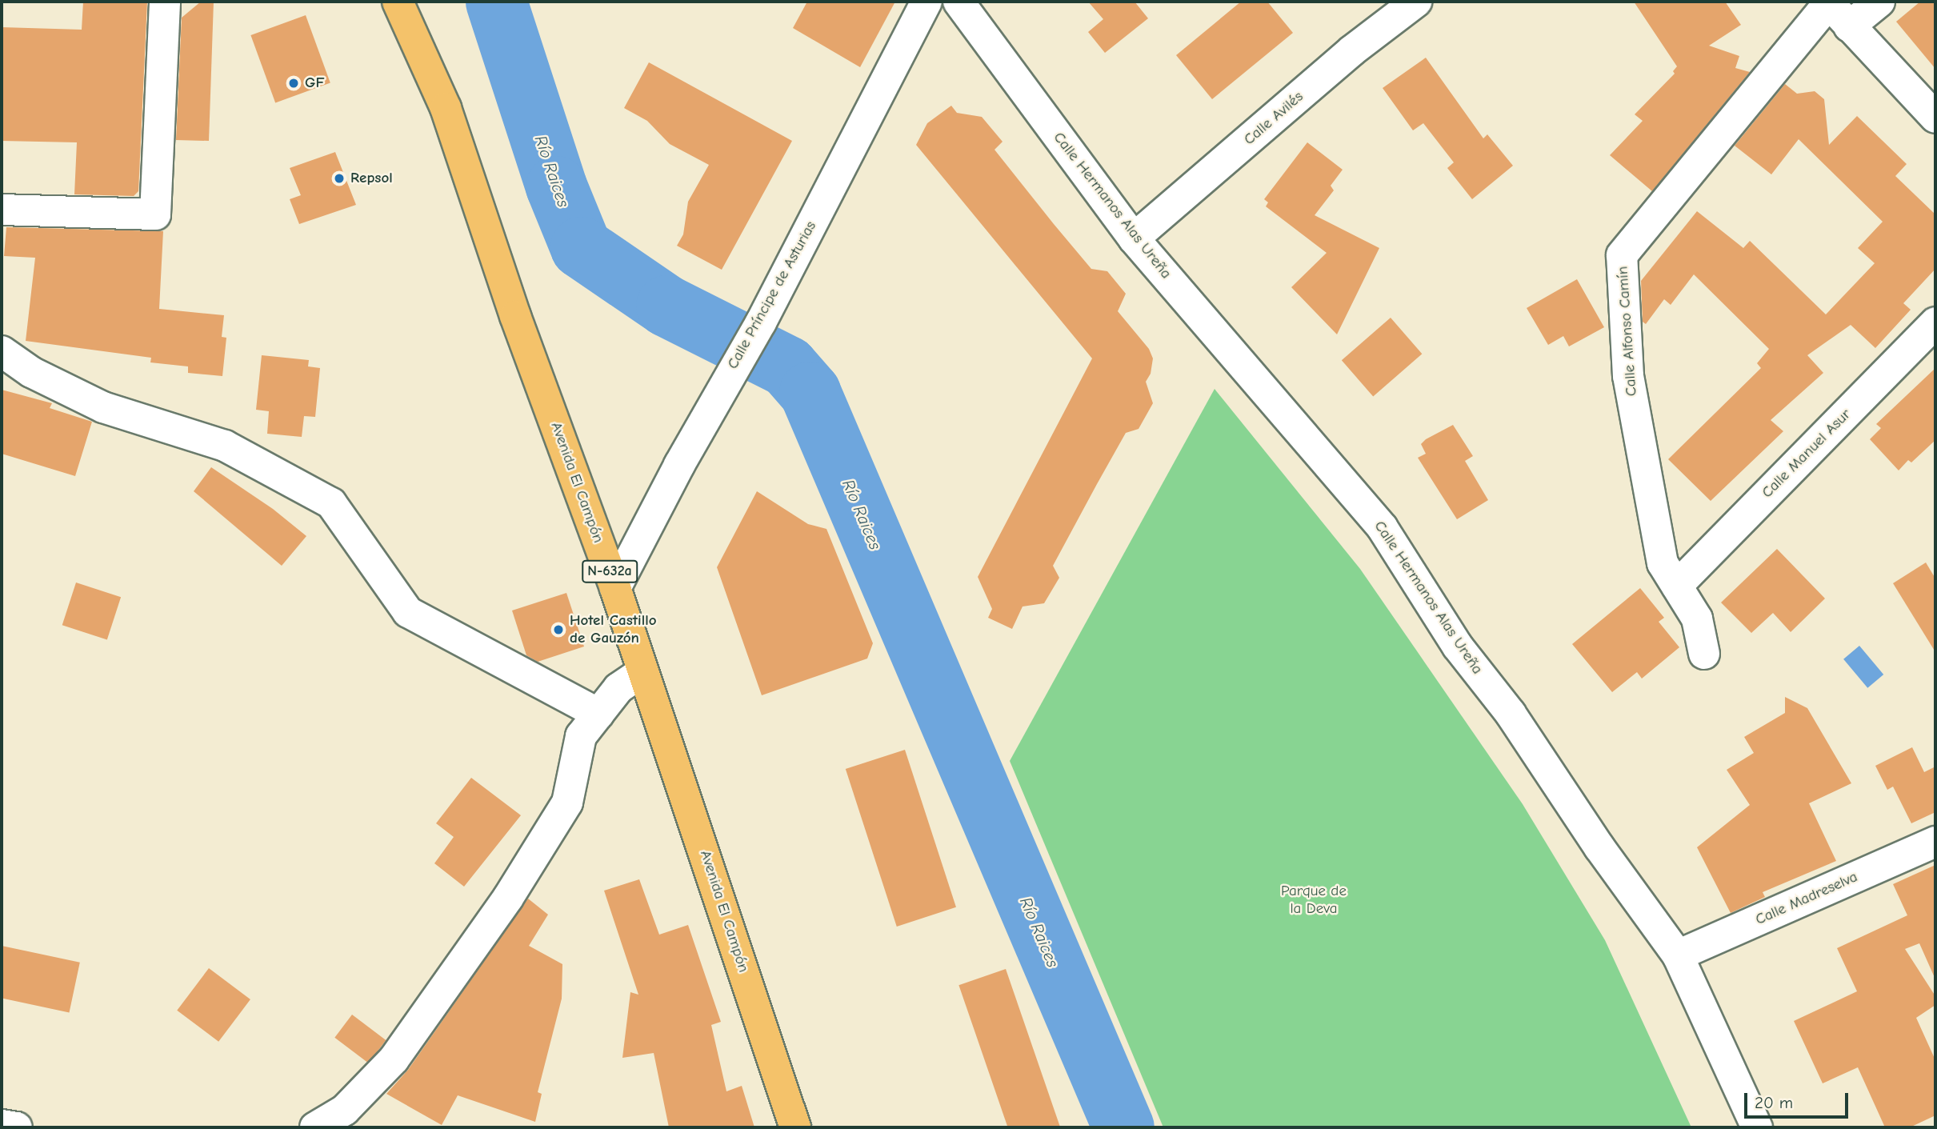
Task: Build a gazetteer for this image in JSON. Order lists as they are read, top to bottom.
{
  "streets": {
    "main road": ["Avenida El Campón", "N-632a"],
    "street": [
      "Calle Avilés",
      "Calle Hermanos Alas Ureña",
      "Calle Príncipe de Asturias",
      "Calle Alfonso Camín",
      "Calle Manuel Asur",
      "Calle Madreselva"
    ]
  },
  "crossings": [
    ["Calle Avilés", "Calle Hermanos Alas Ureña"],
    ["Calle Hermanos Alas Ureña", "Calle Madreselva"],
    ["Calle Príncipe de Asturias", "Avenida El Campón"],
    ["Calle Alfonso Camín", "Calle Manuel Asur"]
  ],
  "water": ["Río Raices"],
  "parks": ["Parque de la Deva"],
  "places": ["GF", "Repsol", "Hotel Castillo de Gauzón"],
  "scale_bar": "20 m"
}
